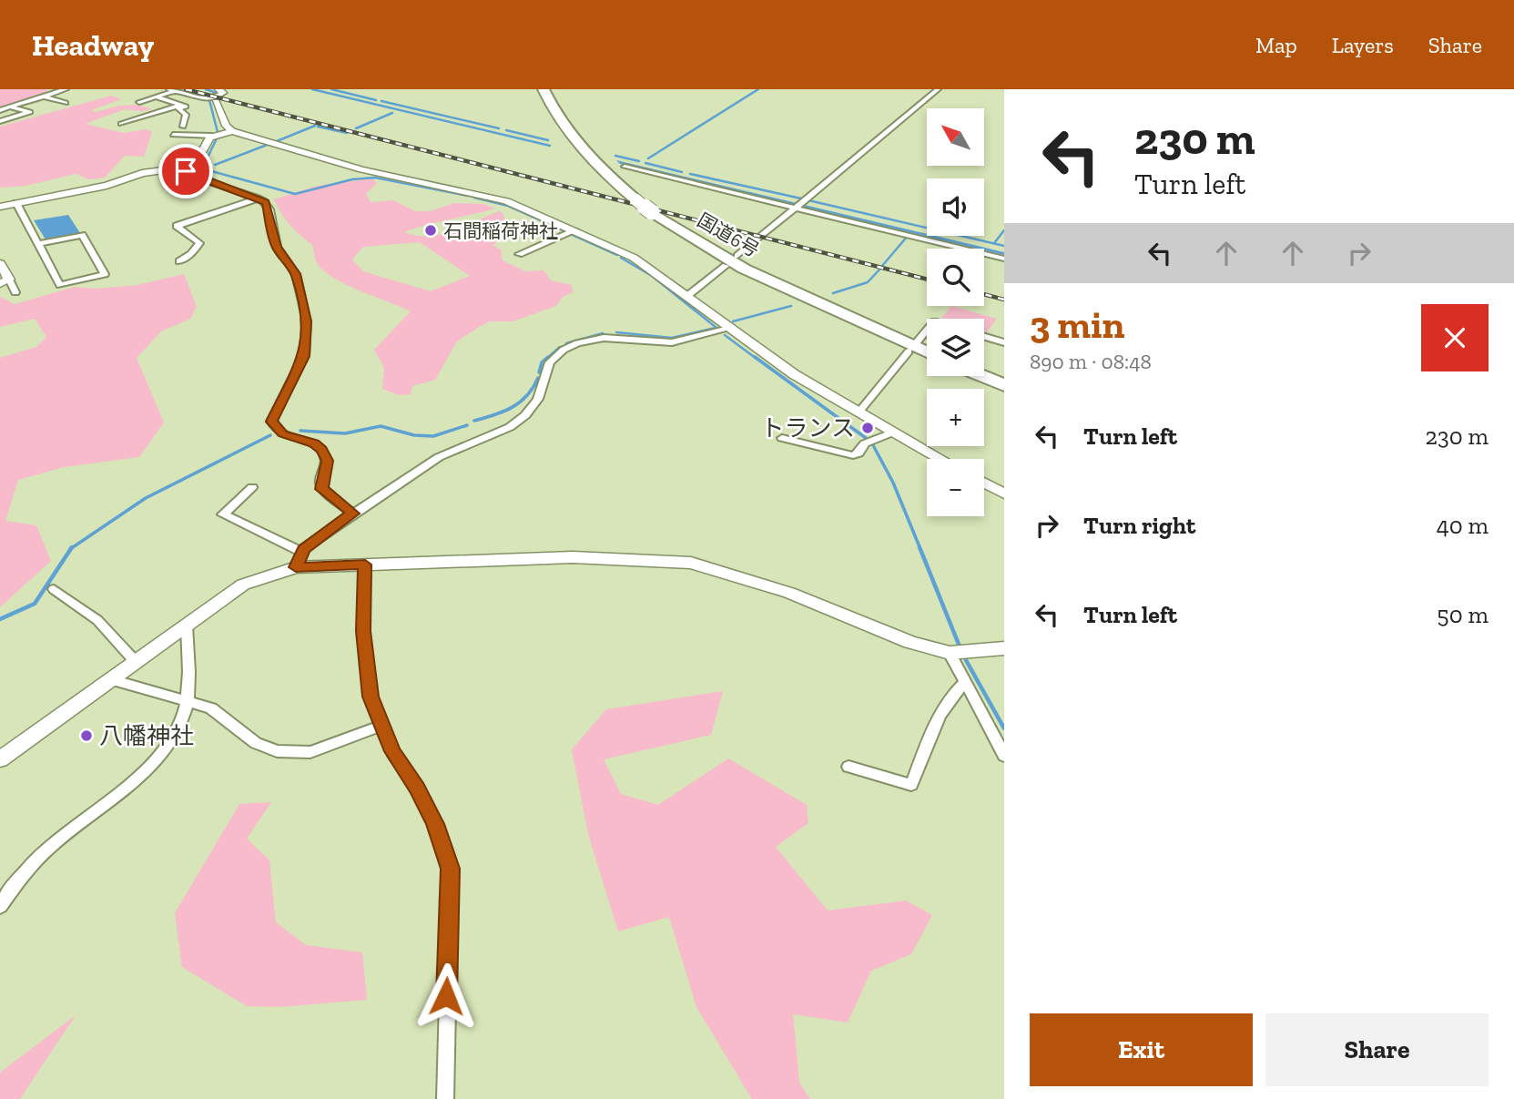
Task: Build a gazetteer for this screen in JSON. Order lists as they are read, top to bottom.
{
  "streets": {
    "highway": ["国道6号"]
  },
  "places": ["石間稲荷神社", "トランス", "八幡神社"],
  "north": "top left",
  "page": {
    "header": "Headway",
    "nav": ["Map", "Layers", "Share"],
    "turn": ["230 m", "Turn left"],
    "map_buttons": ["+", "−"],
    "heading": ["3 min", "890 m · 08:48"],
    "list": [
      {
        "name": "Turn left",
        "value": "230 m"
      },
      {
        "name": "Turn right",
        "value": "40 m"
      },
      {
        "name": "Turn left",
        "value": "50 m"
      }
    ],
    "buttons": ["Exit", "Share"]
  }
}
